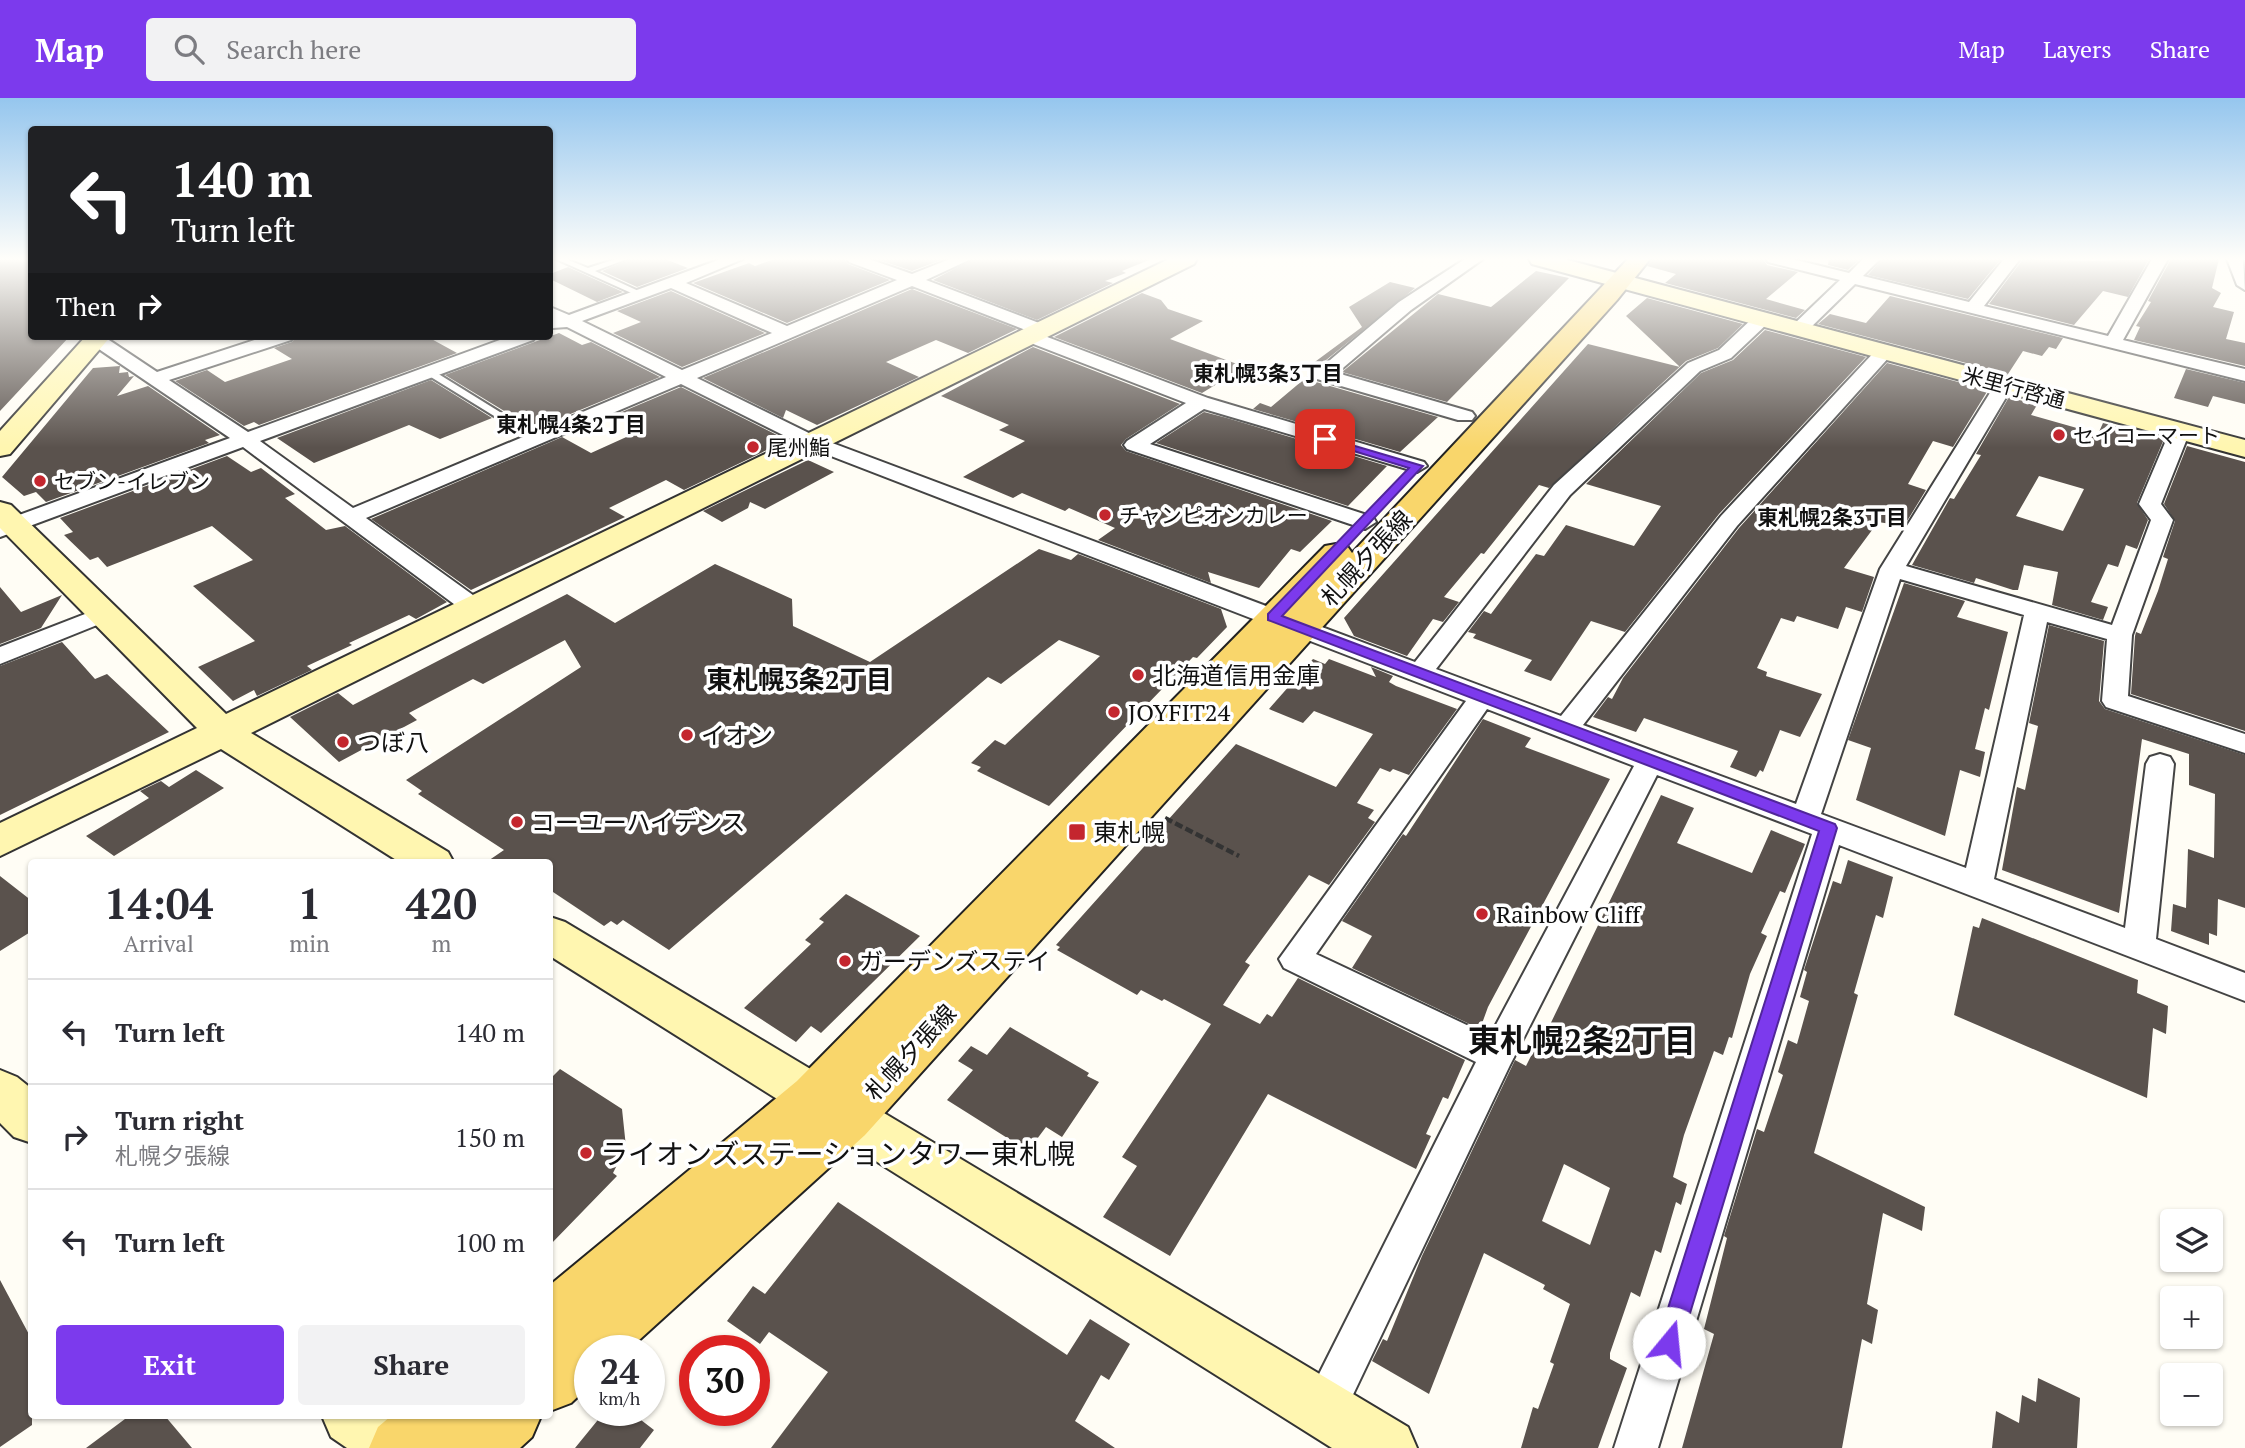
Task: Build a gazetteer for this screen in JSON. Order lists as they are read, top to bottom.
{
  "streets": {
    "main road": ["札幌夕張線"],
    "street": ["米里行啓通"]
  },
  "districts": [
    "東札幌3条3丁目",
    "東札幌4条2丁目",
    "東札幌2条3丁目",
    "東札幌3条2丁目",
    "東札幌2条2丁目"
  ],
  "places": {
    "other": [
      "セイコーマート",
      "尾州鮨",
      "セブン-イレブン",
      "チャンピオンカレー",
      "北海道信用金庫",
      "JOYFIT24",
      "イオン",
      "つぼ八",
      "コーユーハイデンス",
      "Rainbow Cliff",
      "ガーデンズステイ",
      "ライオンズステーションタワー東札幌"
    ],
    "transit": ["東札幌"]
  },
  "page": {
    "header": "Map",
    "search": "Search here",
    "nav": ["Map", "Layers", "Share"],
    "turn": ["140 m", "Turn left"],
    "then": "Then",
    "eta": [
      "14:04",
      "Arrival",
      "1",
      "min",
      "420",
      "m"
    ],
    "list": [
      {
        "name": "Turn left",
        "value": "140 m"
      },
      {
        "name": "Turn right",
        "note": "札幌夕張線",
        "value": "150 m"
      },
      {
        "name": "Turn left",
        "value": "100 m"
      }
    ],
    "map_buttons": ["+", "−"],
    "buttons": ["Exit", "Share"],
    "speed": "24 km/h",
    "limit": "30"
  }
}
